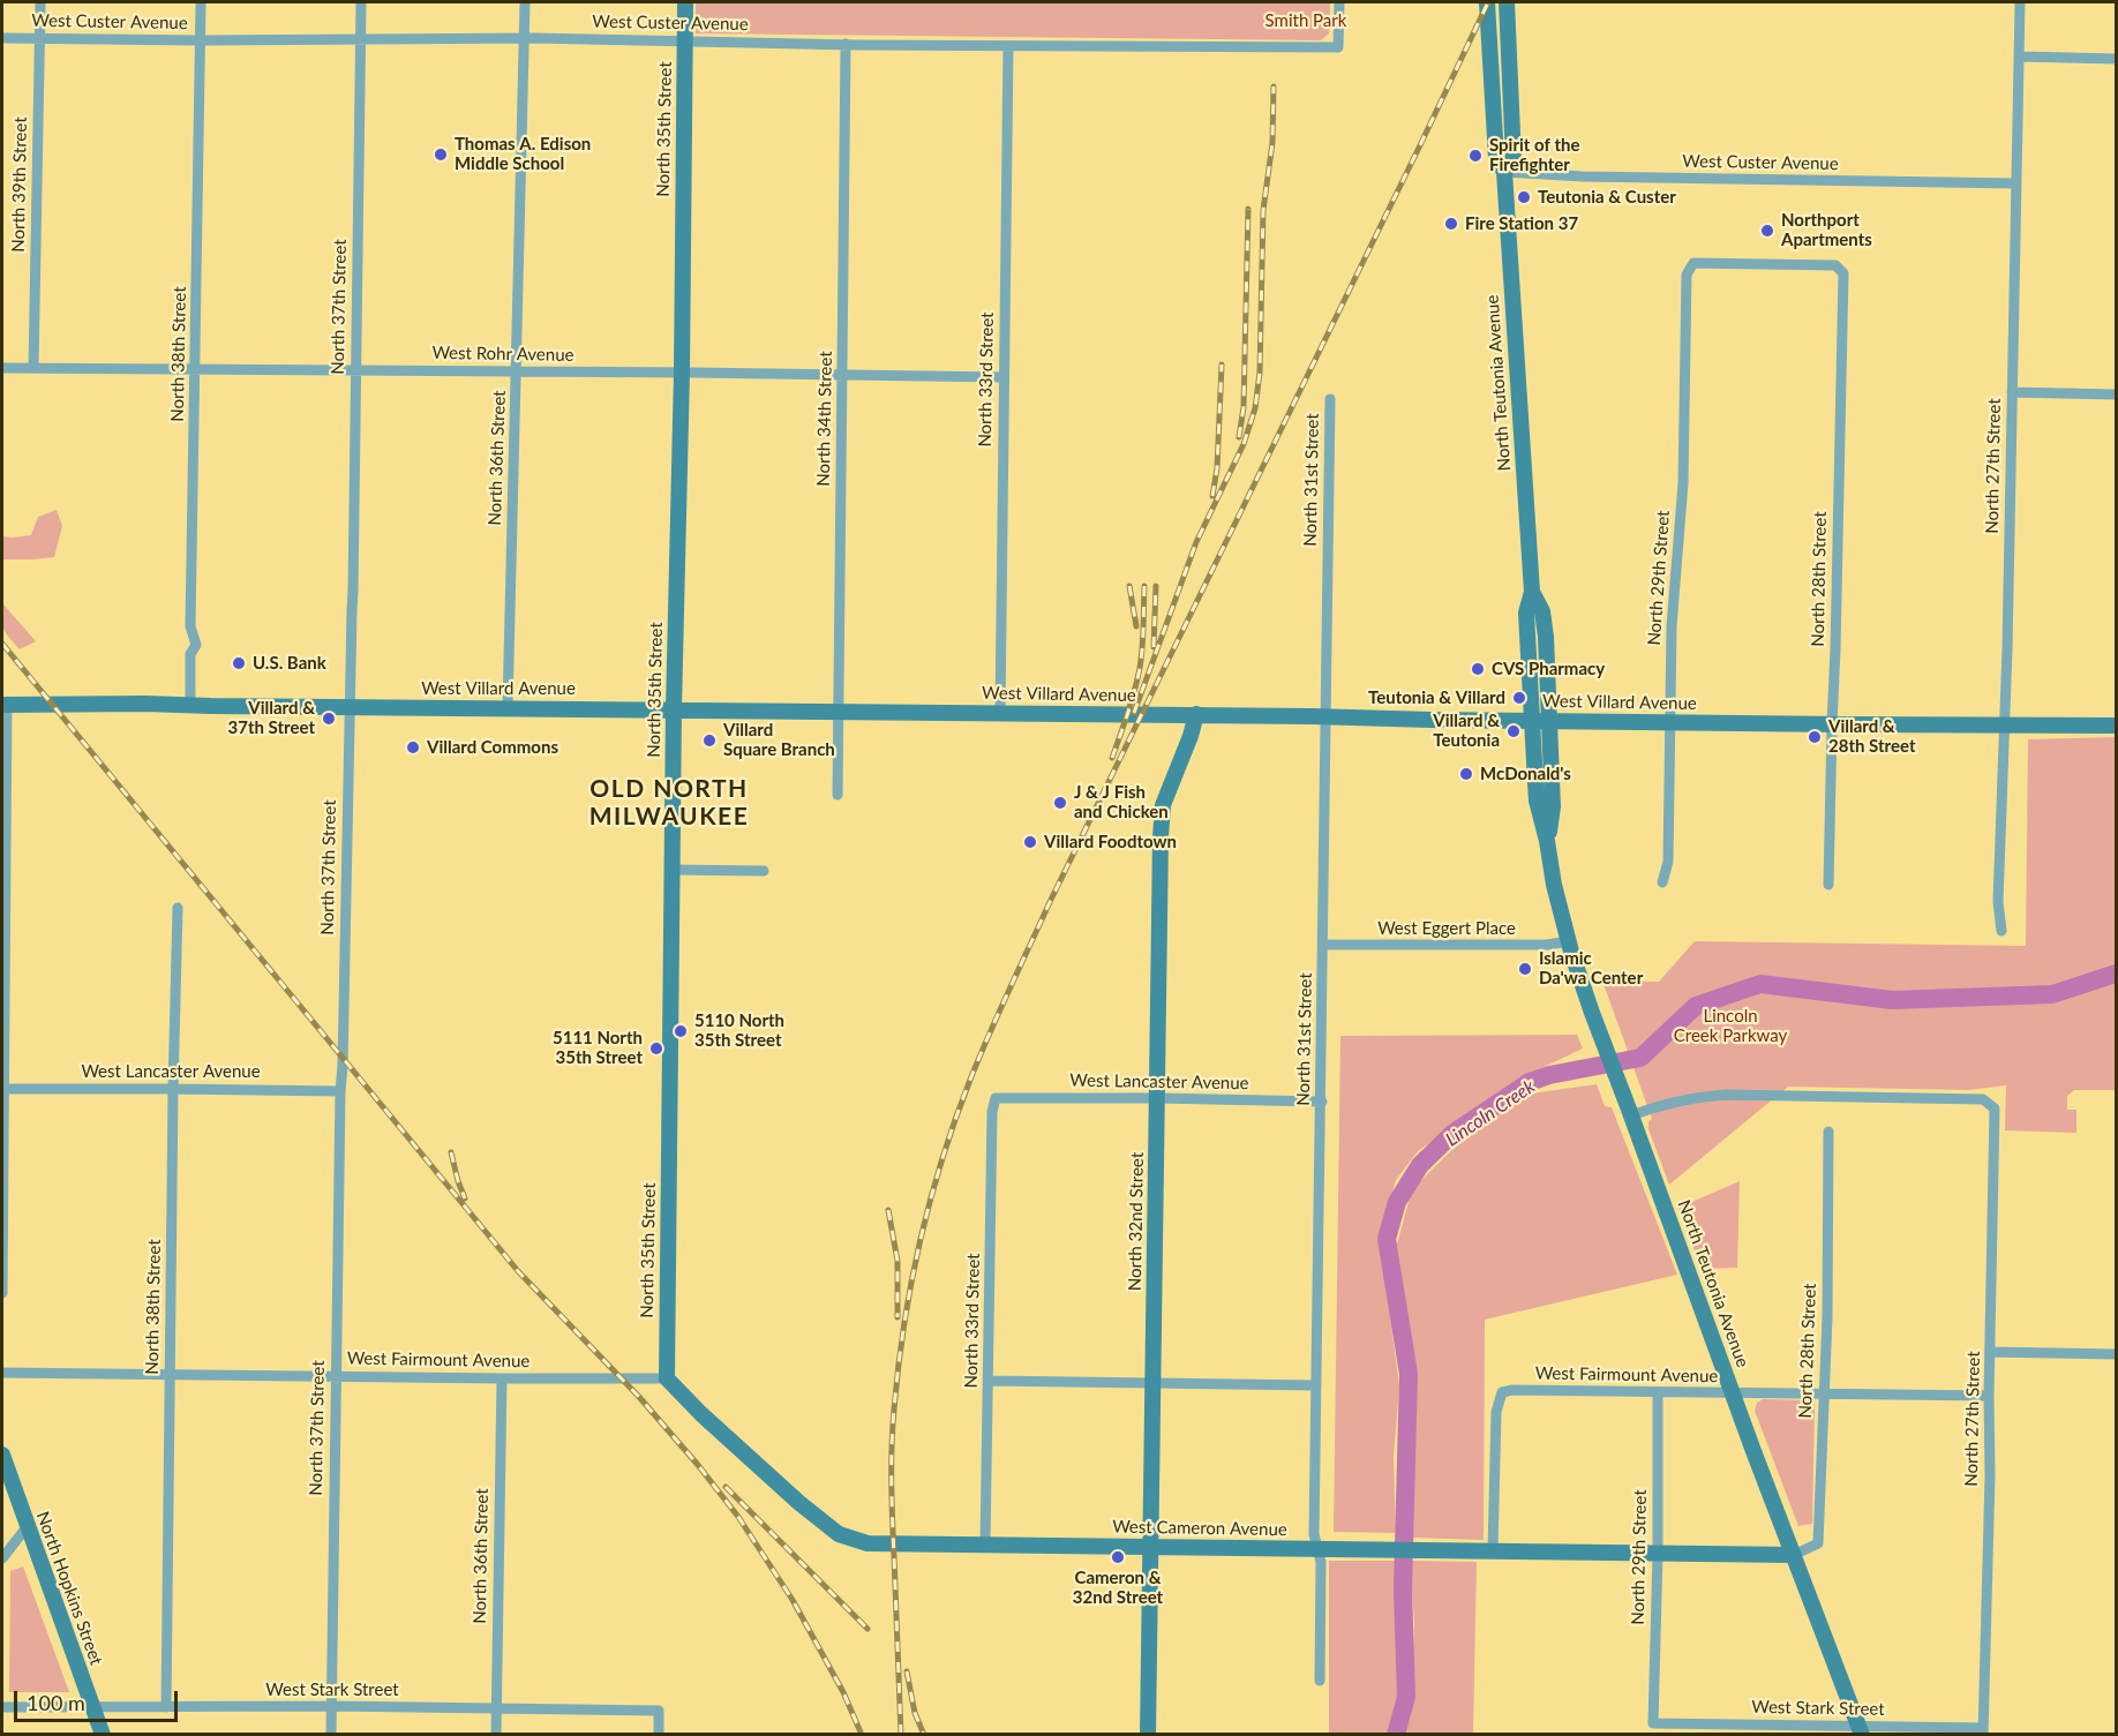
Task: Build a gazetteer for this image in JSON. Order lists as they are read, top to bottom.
{
  "streets": {
    "street": [
      "West Custer Avenue",
      "North 35th Street",
      "North 39th Street",
      "North 37th Street",
      "North 38th Street",
      "West Rohr Avenue",
      "North 33rd Street",
      "North Teutonia Avenue",
      "North 34th Street",
      "North 36th Street",
      "North 27th Street",
      "North 31st Street",
      "North 29th Street",
      "North 28th Street",
      "West Villard Avenue",
      "West Eggert Place",
      "West Lancaster Avenue",
      "North 32nd Street",
      "West Fairmount Avenue",
      "West Cameron Avenue",
      "North Hopkins Street",
      "West Stark Street"
    ]
  },
  "crossings": [
    ["West Custer Avenue", "North 35th Street"],
    ["West Custer Avenue", "North 39th Street"],
    ["West Custer Avenue", "North 37th Street"],
    ["West Custer Avenue", "North 38th Street"],
    ["West Custer Avenue", "North 33rd Street"],
    ["West Custer Avenue", "North Teutonia Avenue"],
    ["West Custer Avenue", "North 34th Street"],
    ["West Custer Avenue", "North 36th Street"],
    ["West Custer Avenue", "North 27th Street"],
    ["North 35th Street", "West Rohr Avenue"],
    ["North 35th Street", "West Villard Avenue"],
    ["North 35th Street", "West Fairmount Avenue"],
    ["North 35th Street", "West Cameron Avenue"],
    ["North 39th Street", "West Rohr Avenue"],
    ["North 37th Street", "West Rohr Avenue"],
    ["North 37th Street", "West Villard Avenue"],
    ["North 37th Street", "West Lancaster Avenue"],
    ["North 37th Street", "West Fairmount Avenue"],
    ["North 37th Street", "West Stark Street"],
    ["North 38th Street", "West Rohr Avenue"],
    ["North 38th Street", "West Villard Avenue"],
    ["North 38th Street", "West Lancaster Avenue"],
    ["North 38th Street", "West Fairmount Avenue"],
    ["North 38th Street", "West Stark Street"],
    ["West Rohr Avenue", "North 33rd Street"],
    ["West Rohr Avenue", "North 34th Street"],
    ["West Rohr Avenue", "North 36th Street"],
    ["North 33rd Street", "West Villard Avenue"],
    ["North 33rd Street", "West Lancaster Avenue"],
    ["North 33rd Street", "West Cameron Avenue"],
    ["North Teutonia Avenue", "North 27th Street"],
    ["North Teutonia Avenue", "North 28th Street"],
    ["North Teutonia Avenue", "West Villard Avenue"],
    ["North Teutonia Avenue", "West Eggert Place"],
    ["North Teutonia Avenue", "West Fairmount Avenue"],
    ["North Teutonia Avenue", "West Cameron Avenue"],
    ["North Teutonia Avenue", "West Stark Street"],
    ["North 34th Street", "West Villard Avenue"],
    ["North 36th Street", "West Villard Avenue"],
    ["North 36th Street", "West Fairmount Avenue"],
    ["North 36th Street", "West Stark Street"],
    ["North 27th Street", "West Villard Avenue"],
    ["North 27th Street", "West Fairmount Avenue"],
    ["North 27th Street", "West Stark Street"],
    ["North 31st Street", "West Villard Avenue"],
    ["North 31st Street", "West Eggert Place"],
    ["North 31st Street", "West Lancaster Avenue"],
    ["North 31st Street", "West Cameron Avenue"],
    ["North 29th Street", "North 28th Street"],
    ["North 29th Street", "West Villard Avenue"],
    ["North 29th Street", "West Fairmount Avenue"],
    ["North 29th Street", "West Cameron Avenue"],
    ["North 29th Street", "West Stark Street"],
    ["North 28th Street", "West Villard Avenue"],
    ["North 28th Street", "West Fairmount Avenue"],
    ["North 28th Street", "West Cameron Avenue"],
    ["West Villard Avenue", "North 32nd Street"],
    ["West Lancaster Avenue", "North 32nd Street"],
    ["North 32nd Street", "West Cameron Avenue"],
    ["West Fairmount Avenue", "West Cameron Avenue"],
    ["North Hopkins Street", "West Stark Street"]
  ],
  "districts": ["OLD NORTH MILWAUKEE"],
  "water": ["Lincoln Creek"],
  "parks": ["Smith Park", "Lincoln Creek Parkway"],
  "places": [
    "Thomas A. Edison Middle School",
    "Spirit of the Firefighter",
    "Teutonia & Custer",
    "Fire Station 37",
    "Northport Apartments",
    "U.S. Bank",
    "CVS Pharmacy",
    "Teutonia & Villard",
    "Villard & 37th Street",
    "Villard & Teutonia",
    "Villard & 28th Street",
    "Villard Square Branch",
    "Villard Commons",
    "McDonald's",
    "J & J Fish and Chicken",
    "Villard Foodtown",
    "Islamic Da'wa Center",
    "5110 North 35th Street",
    "5111 North 35th Street",
    "Cameron & 32nd Street"
  ],
  "scale_bar": "100 m"
}
